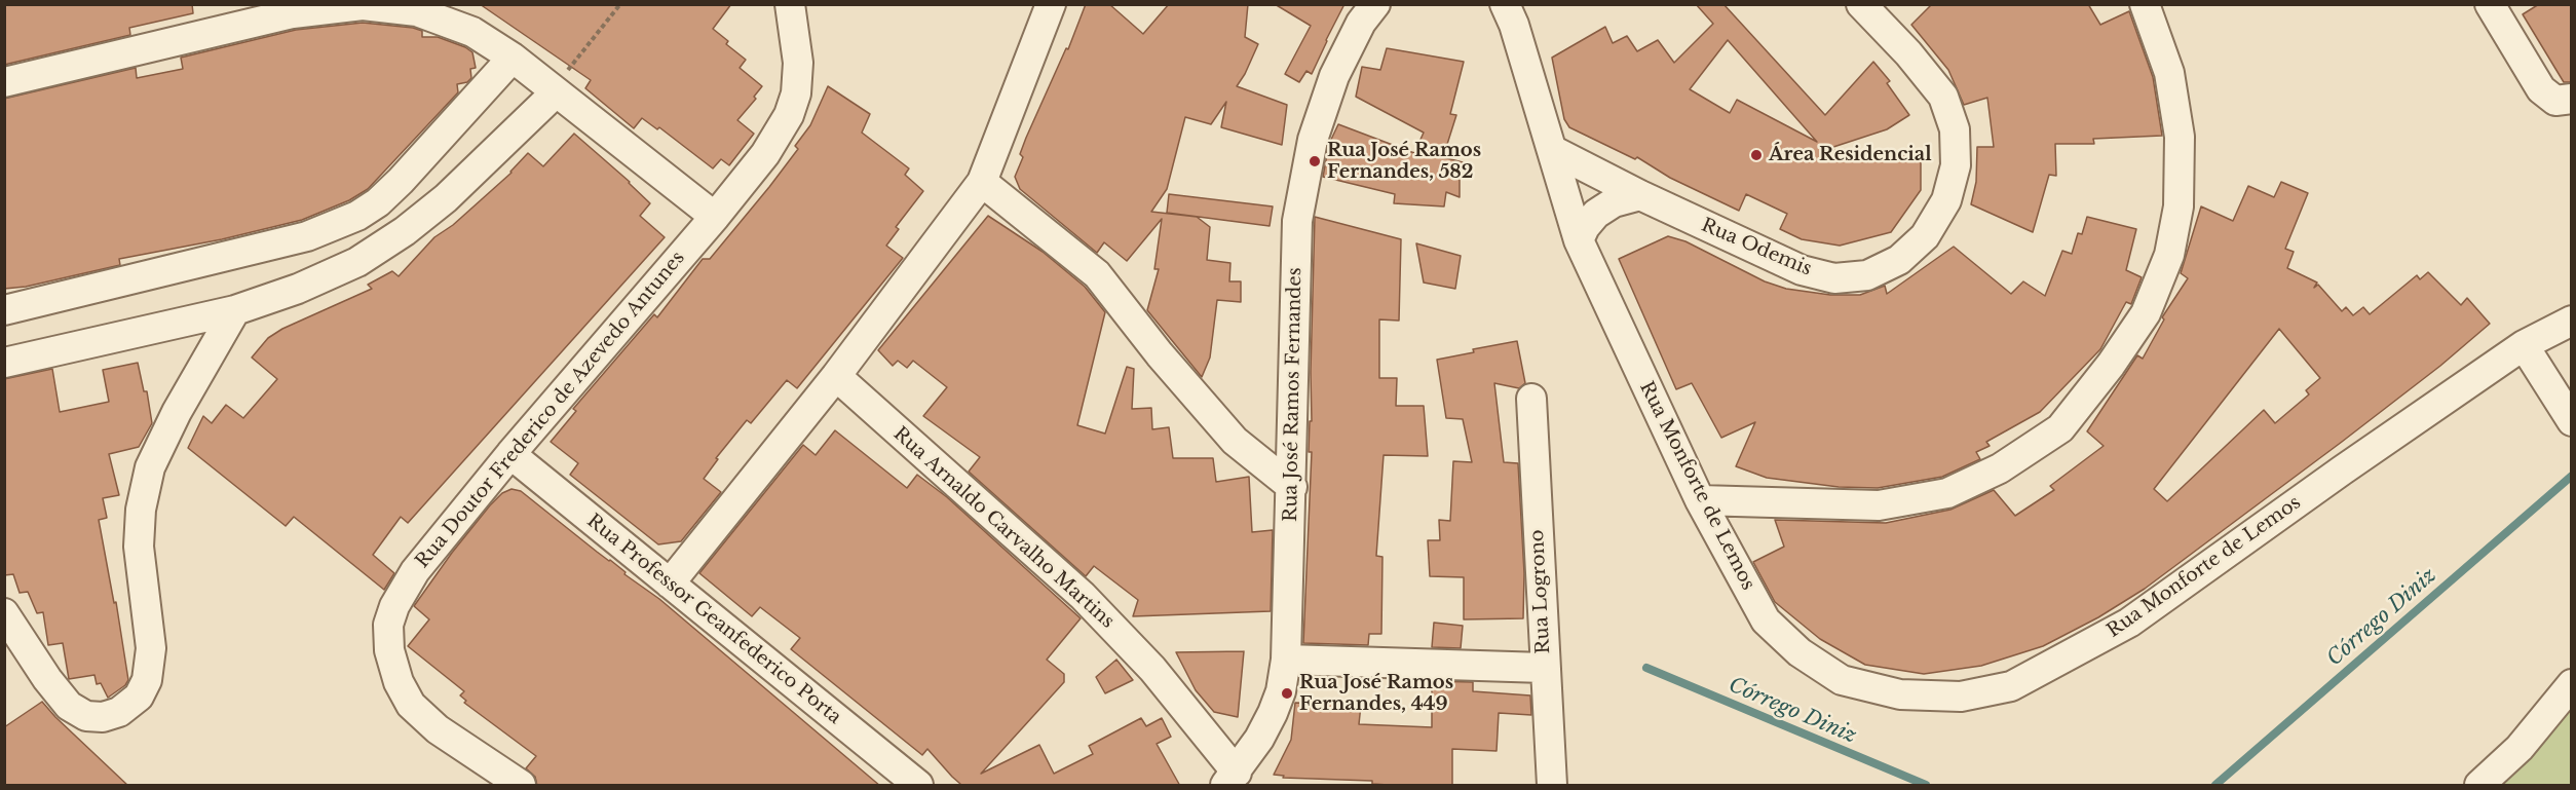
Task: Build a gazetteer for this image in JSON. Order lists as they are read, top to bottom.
{
  "streets": {
    "street": [
      "Rua Odemis",
      "Rua José Ramos Fernandes",
      "Rua Doutor Frederico de Azevedo Antunes",
      "Rua Monforte de Lemos",
      "Rua Arnaldo Carvalho Martins",
      "Rua Logrono",
      "Rua Professor Geanfederico Porta"
    ]
  },
  "crossings": [
    ["Rua Odemis", "Rua Monforte de Lemos"],
    ["Rua José Ramos Fernandes", "Rua Arnaldo Carvalho Martins"],
    ["Rua Doutor Frederico de Azevedo Antunes", "Rua Professor Geanfederico Porta"]
  ],
  "water": ["Córrego Diniz"],
  "places": ["Área Residencial", "Rua José Ramos Fernandes, 582", "Rua José Ramos Fernandes, 449"]
}
